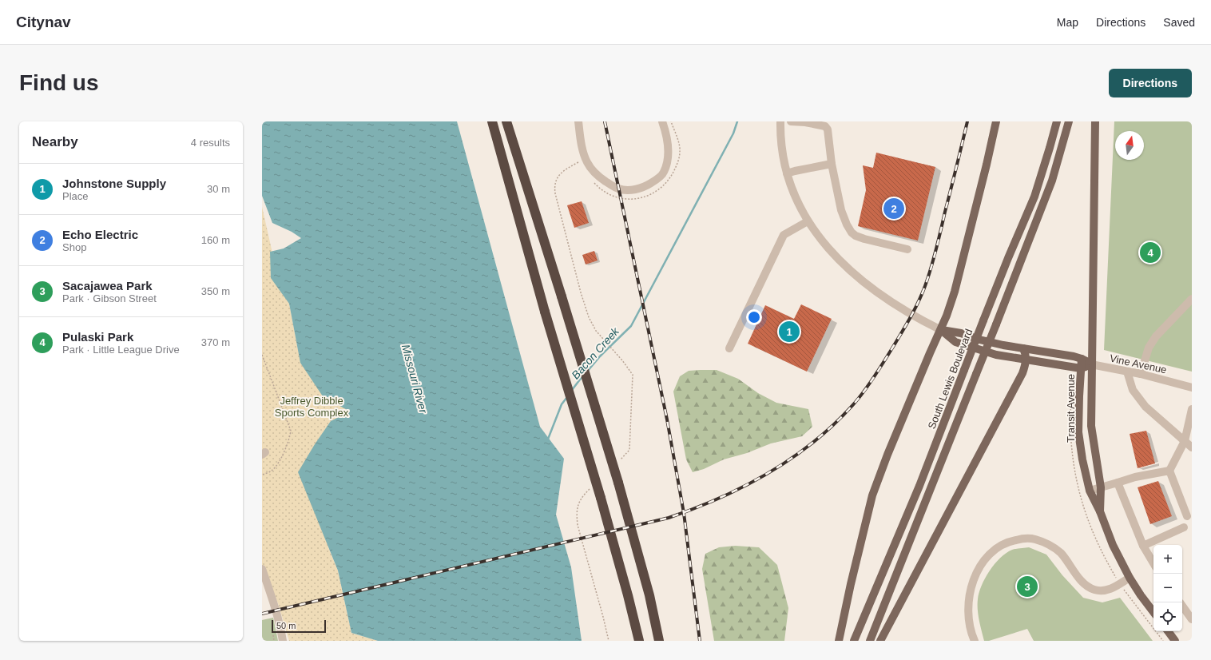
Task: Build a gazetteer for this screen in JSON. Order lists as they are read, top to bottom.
{
  "streets": {
    "main road": ["Vine Avenue", "South Lewis Boulevard", "Transit Avenue"]
  },
  "crossings": [
    ["Vine Avenue", "Transit Avenue"]
  ],
  "water": ["Bacon Creek", "Missouri River"],
  "parks": ["Jeffrey Dibble Sports Complex"],
  "scale_bar": "50 m",
  "north": "top",
  "page": {
    "header": "Citynav",
    "nav": ["Map", "Directions", "Saved"],
    "buttons": "Directions",
    "title": "Find us",
    "heading": ["Nearby", "4 results"],
    "list": [
      {
        "mark": "1",
        "name": "Johnstone Supply",
        "note": "Place",
        "value": "30 m"
      },
      {
        "mark": "2",
        "name": "Echo Electric",
        "note": "Shop",
        "value": "160 m"
      },
      {
        "mark": "3",
        "name": "Sacajawea Park",
        "note": "Park · Gibson Street",
        "value": "350 m"
      },
      {
        "mark": "4",
        "name": "Pulaski Park",
        "note": "Park · Little League Drive",
        "value": "370 m"
      }
    ],
    "pins": [
      "2",
      "4",
      "1",
      "3"
    ],
    "map_buttons": ["+", "−"],
    "scale": "50 m"
  }
}
